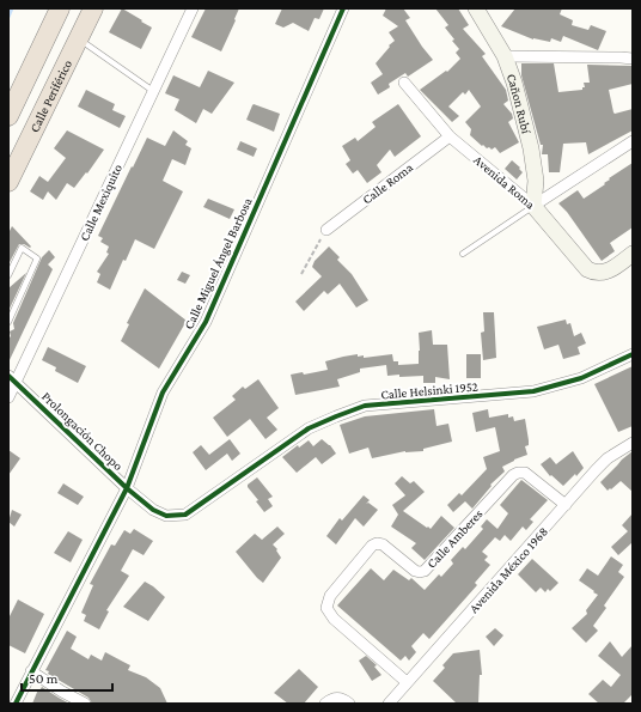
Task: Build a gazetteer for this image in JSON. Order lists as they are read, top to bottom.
{
  "streets": {
    "highway": ["Calle Periférico"],
    "street": [
      "Cañon Rubí",
      "Avenida Roma",
      "Calle Roma",
      "Calle Mexiquito",
      "Calle Miguel Ángel Barbosa",
      "Calle Helsinki 1952",
      "Prolongación Chopo",
      "Calle Amberes",
      "Avenida México 1968"
    ]
  },
  "crossings": [
    ["Cañon Rubí", "Avenida Roma"],
    ["Avenida Roma", "Calle Roma"],
    ["Calle Mexiquito", "Prolongación Chopo"],
    ["Calle Miguel Ángel Barbosa", "Prolongación Chopo"],
    ["Calle Helsinki 1952", "Prolongación Chopo"],
    ["Calle Amberes", "Avenida México 1968"]
  ],
  "scale_bar": "50 m"
}
